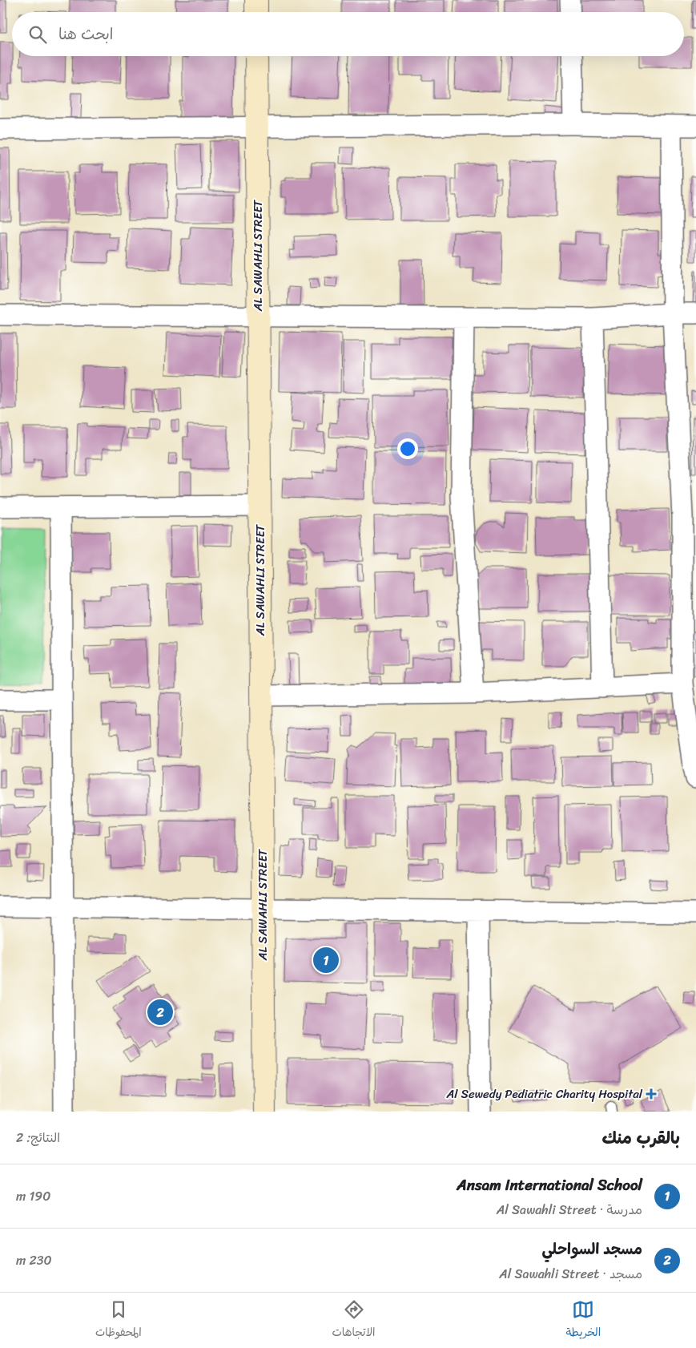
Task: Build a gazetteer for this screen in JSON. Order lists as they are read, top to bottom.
{
  "streets": {
    "street": ["AL SAWAHLI STREET"]
  },
  "places": {
    "health": ["Al Sewedy Pediatric Charity Hospital"]
  },
  "page": {
    "search": "ابحث هنا",
    "pins": ["1", "2"],
    "heading": ["بالقرب منك", "النتائج: 2"],
    "list": [
      {
        "mark": "1",
        "name": "Ansam International School",
        "note": "مدرسة · Al Sawahli Street",
        "value": "190 m"
      },
      {
        "mark": "2",
        "name": "مسجد السواحلي",
        "note": "مسجد · Al Sawahli Street",
        "value": "230 m"
      }
    ],
    "nav": ["الخريطة", "الاتجاهات", "المحفوظات"]
  }
}
